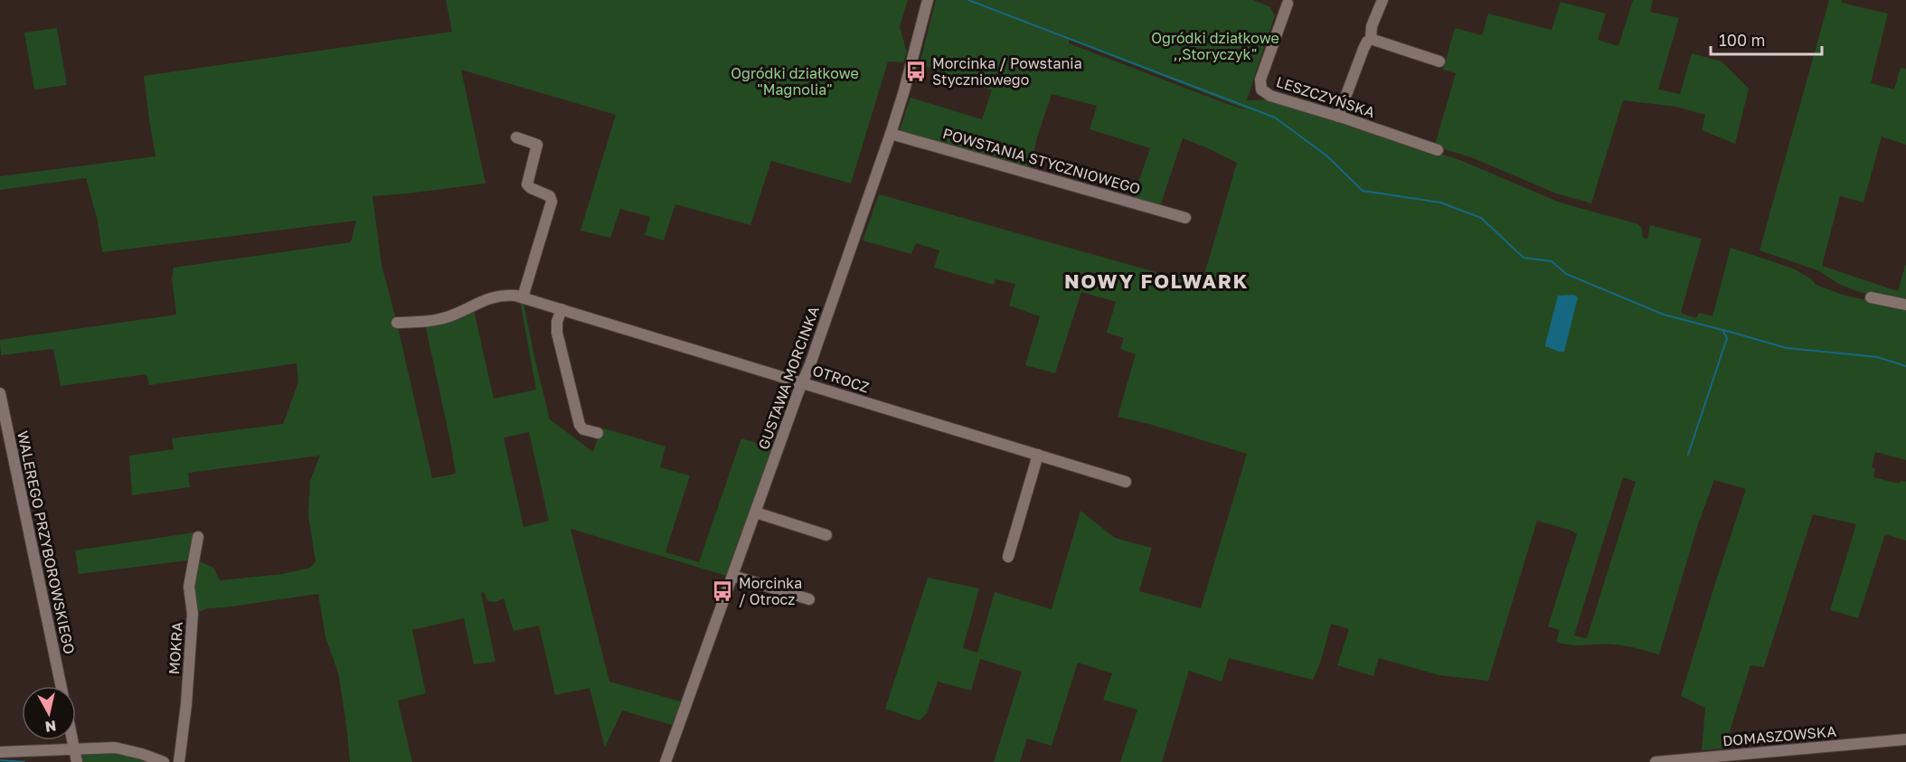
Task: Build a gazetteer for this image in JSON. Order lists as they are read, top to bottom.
{
  "streets": {
    "street": [
      "LESZCZYŃSKA",
      "POWSTANIA STYCZNIOWEGO",
      "GUSTAWA MORCINKA",
      "OTROCZ",
      "WALEREGO PRZYBOROWSKIEGO",
      "MOKRA",
      "DOMASZOWSKA"
    ]
  },
  "crossings": [
    ["POWSTANIA STYCZNIOWEGO", "GUSTAWA MORCINKA"],
    ["GUSTAWA MORCINKA", "OTROCZ"]
  ],
  "districts": ["NOWY FOLWARK"],
  "parks": ["Ogródki działkowe ,,Storyczyk\"", "Ogródki działkowe \"Magnolia\""],
  "places": {
    "bus stop": ["Morcinka / Powstania Styczniowego", "Morcinka / Otrocz"]
  },
  "scale_bar": "100 m",
  "north": "bottom"
}
